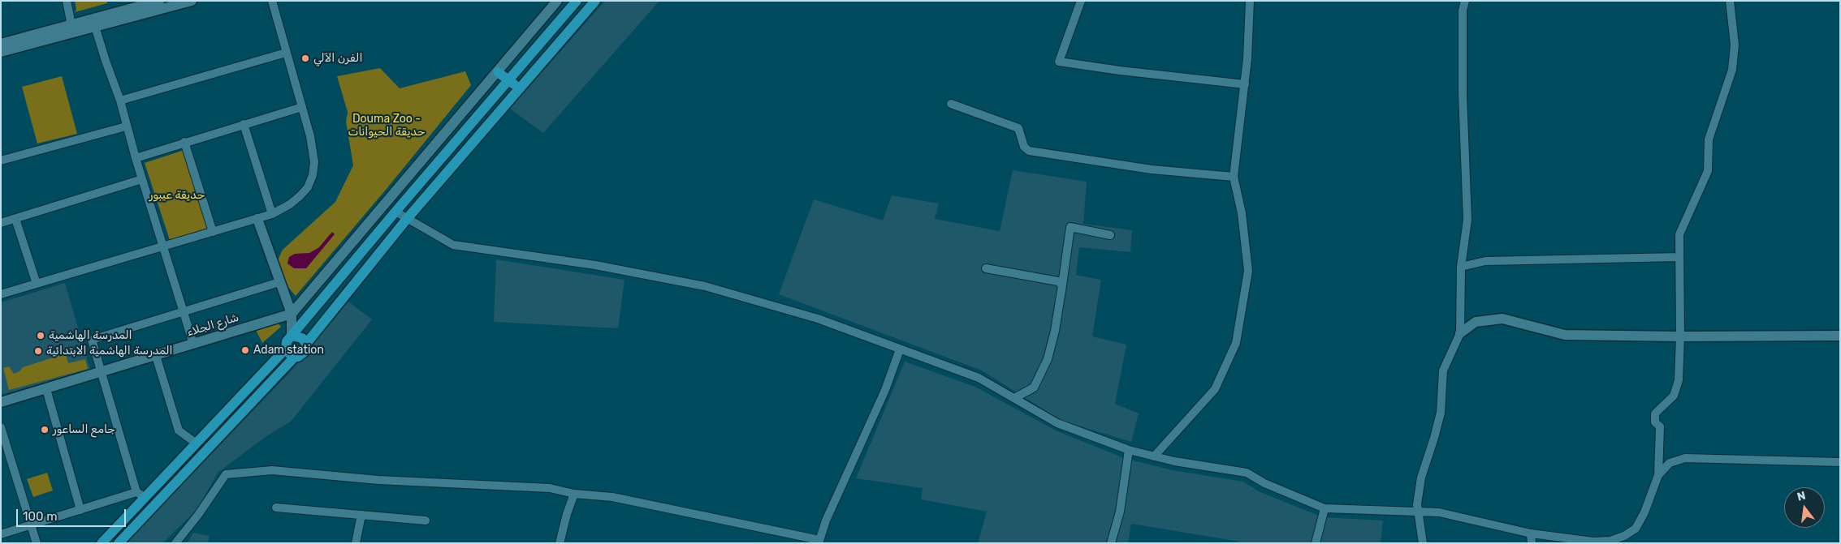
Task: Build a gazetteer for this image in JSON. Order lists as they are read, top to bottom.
{
  "streets": {
    "street": ["شارع الجلاء"]
  },
  "parks": ["Douma Zoo - حديقة الحيوانات", "حديقة عيبور"],
  "places": [
    "الفرن الآلي",
    "المدرسة الهاشمية",
    "Adam station",
    "المدرسة الهاشمية الابتدائية",
    "جامع الساعور"
  ],
  "scale_bar": "100 m",
  "north": "top"
}
